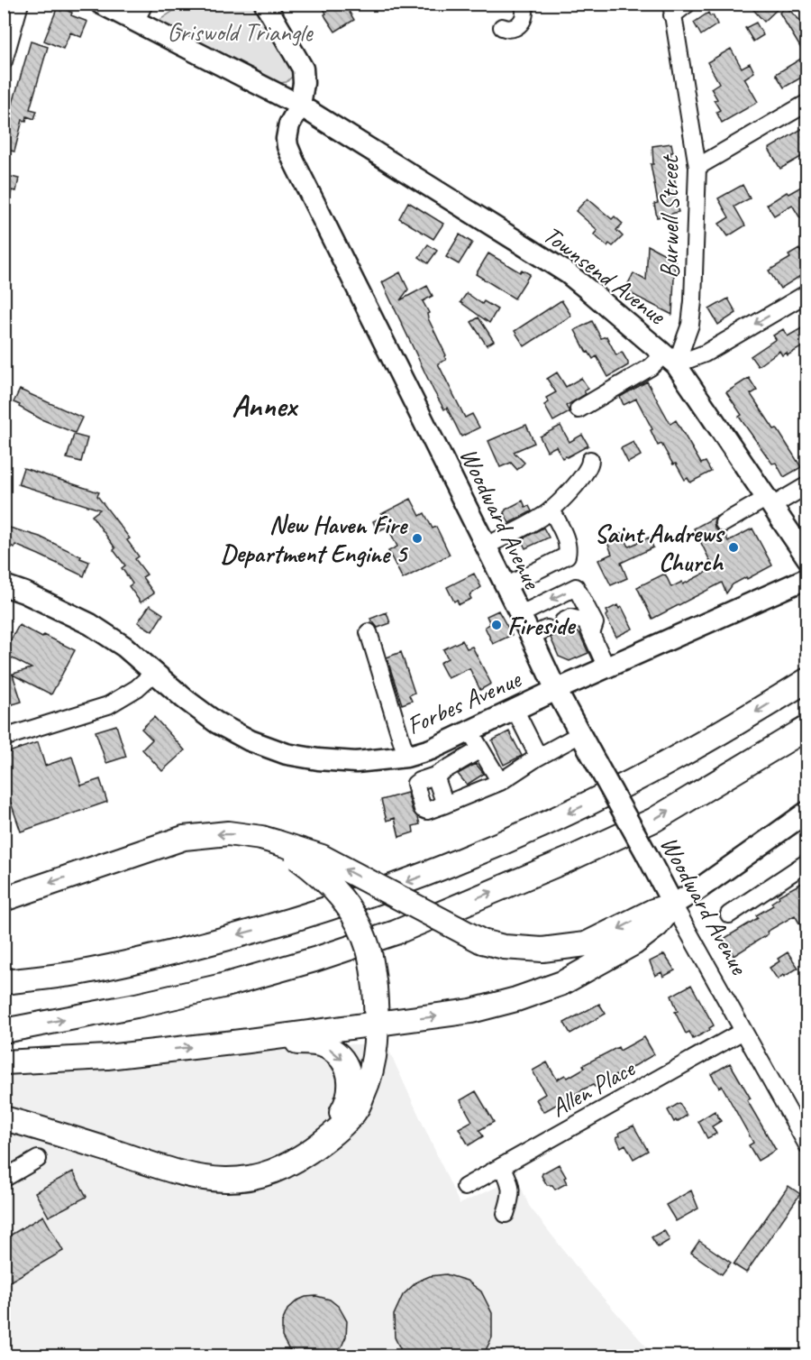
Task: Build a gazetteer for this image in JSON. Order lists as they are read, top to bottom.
{
  "streets": {
    "main road": ["Townsend Avenue", "Woodward Avenue", "Forbes Avenue"],
    "street": ["Burwell Street", "Allen Place"]
  },
  "crossings": [
    ["Burwell Street", "Townsend Avenue"],
    ["Townsend Avenue", "Woodward Avenue"],
    ["Woodward Avenue", "Forbes Avenue"],
    ["Woodward Avenue", "Allen Place"]
  ],
  "districts": ["Annex"],
  "parks": ["Griswold Triangle"],
  "places": ["New Haven Fire Department Engine 5", "Saint Andrews Church", "Fireside"]
}
